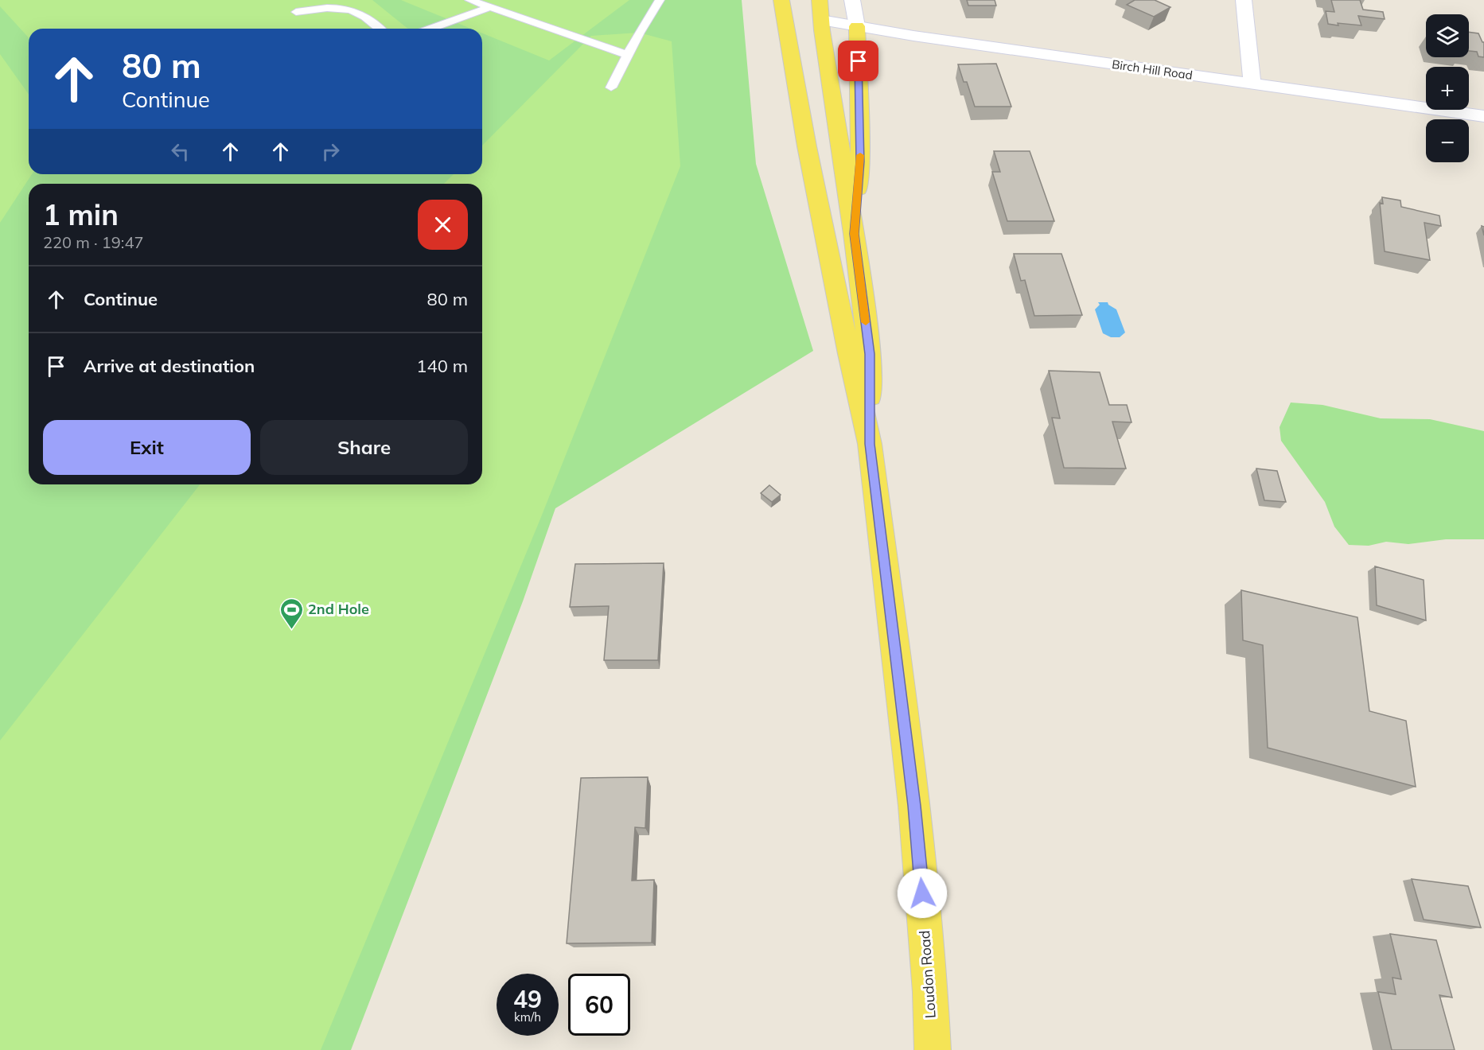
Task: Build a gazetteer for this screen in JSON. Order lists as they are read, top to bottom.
{
  "streets": {
    "main road": ["Loudon Road"],
    "street": ["Birch Hill Road"]
  },
  "places": {
    "sports": ["2nd Hole"]
  },
  "page": {
    "map_buttons": ["+", "−"],
    "turn": ["80 m", "Continue"],
    "heading": ["1 min", "220 m · 19:47"],
    "list": [
      {
        "name": "Continue",
        "value": "80 m"
      },
      {
        "name": "Arrive at destination",
        "value": "140 m"
      }
    ],
    "buttons": ["Exit", "Share"],
    "speed": "49 km/h",
    "limit": "60"
  }
}
